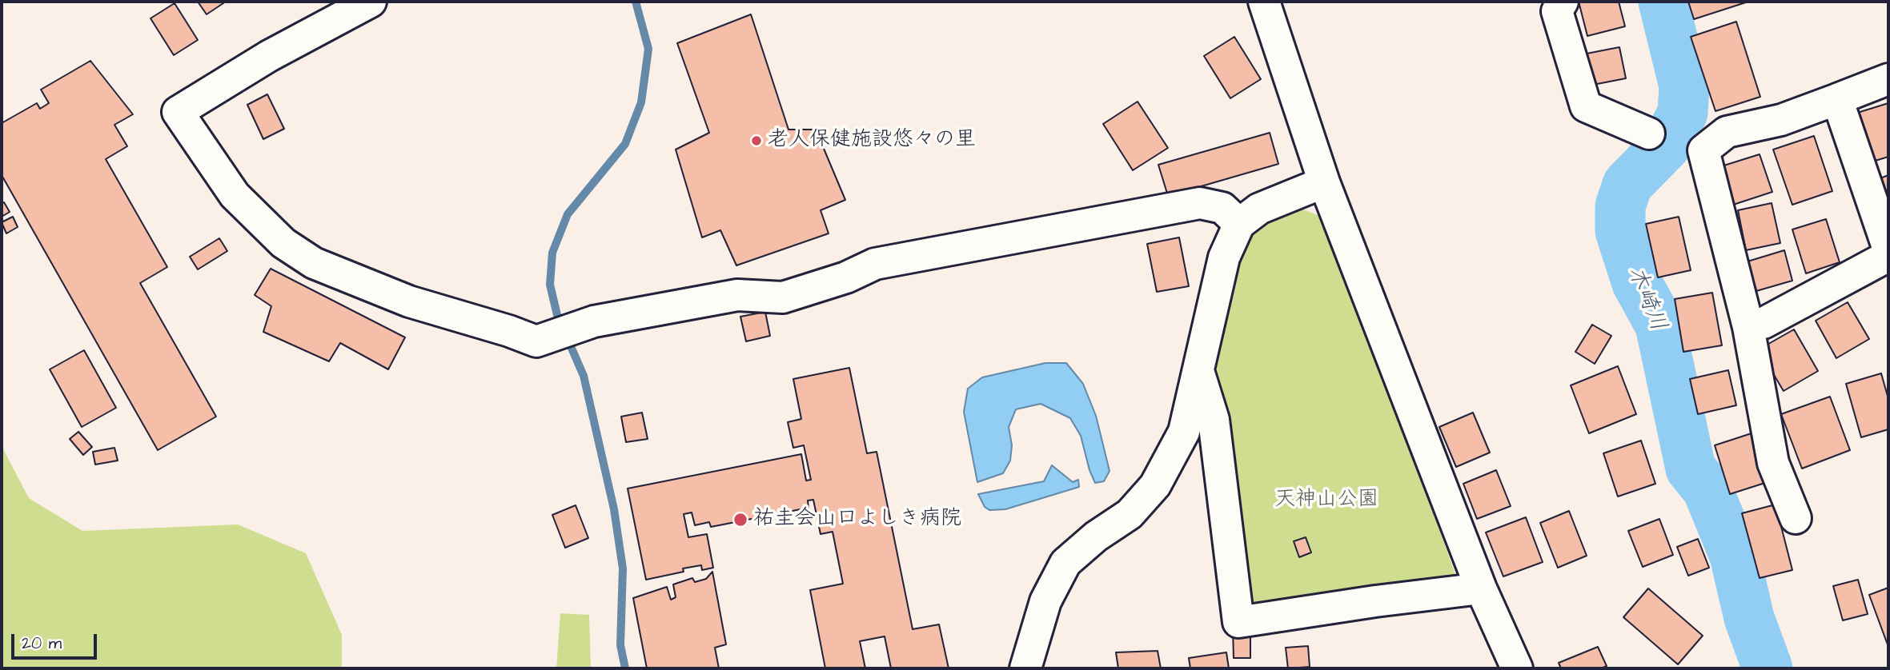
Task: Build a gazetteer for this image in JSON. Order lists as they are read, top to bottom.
{
  "water": ["木崎川"],
  "parks": ["天神山公園"],
  "places": ["老人保健施設悠々の里", "祐圭会山口よしき病院"],
  "scale_bar": "20 m"
}
